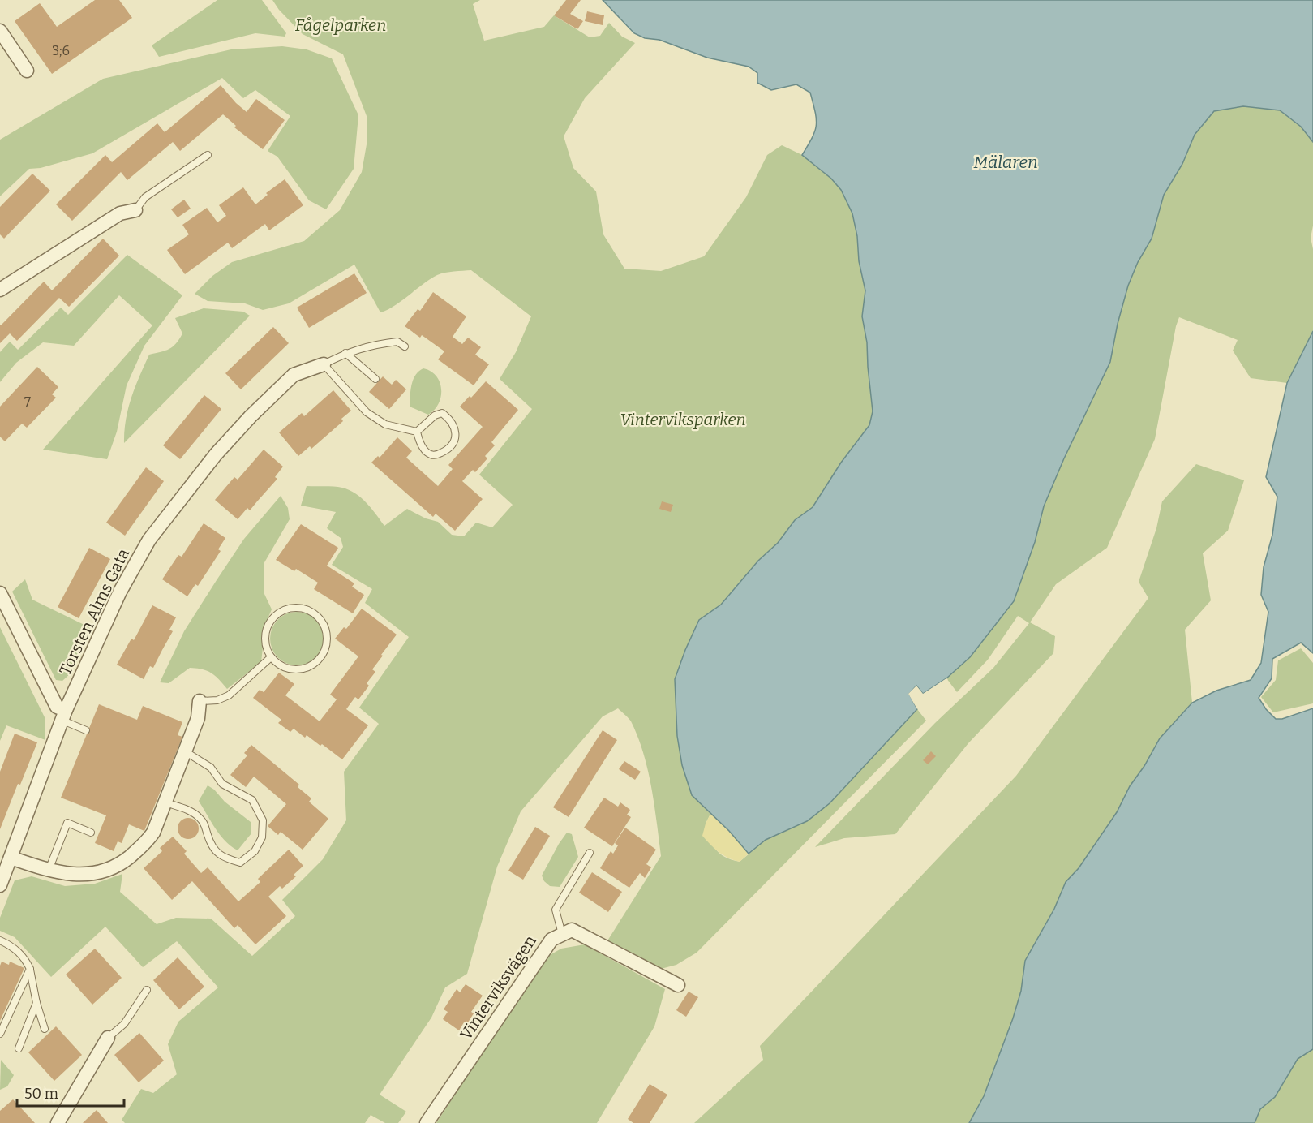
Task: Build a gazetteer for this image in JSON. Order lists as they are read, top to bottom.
{
  "streets": {
    "street": ["Torsten Alms Gata", "Vinterviksvägen"]
  },
  "water": ["Mälaren"],
  "parks": ["Fågelparken", "Vinterviksparken"],
  "house_numbers": ["3;6", "7"],
  "scale_bar": "50 m"
}
